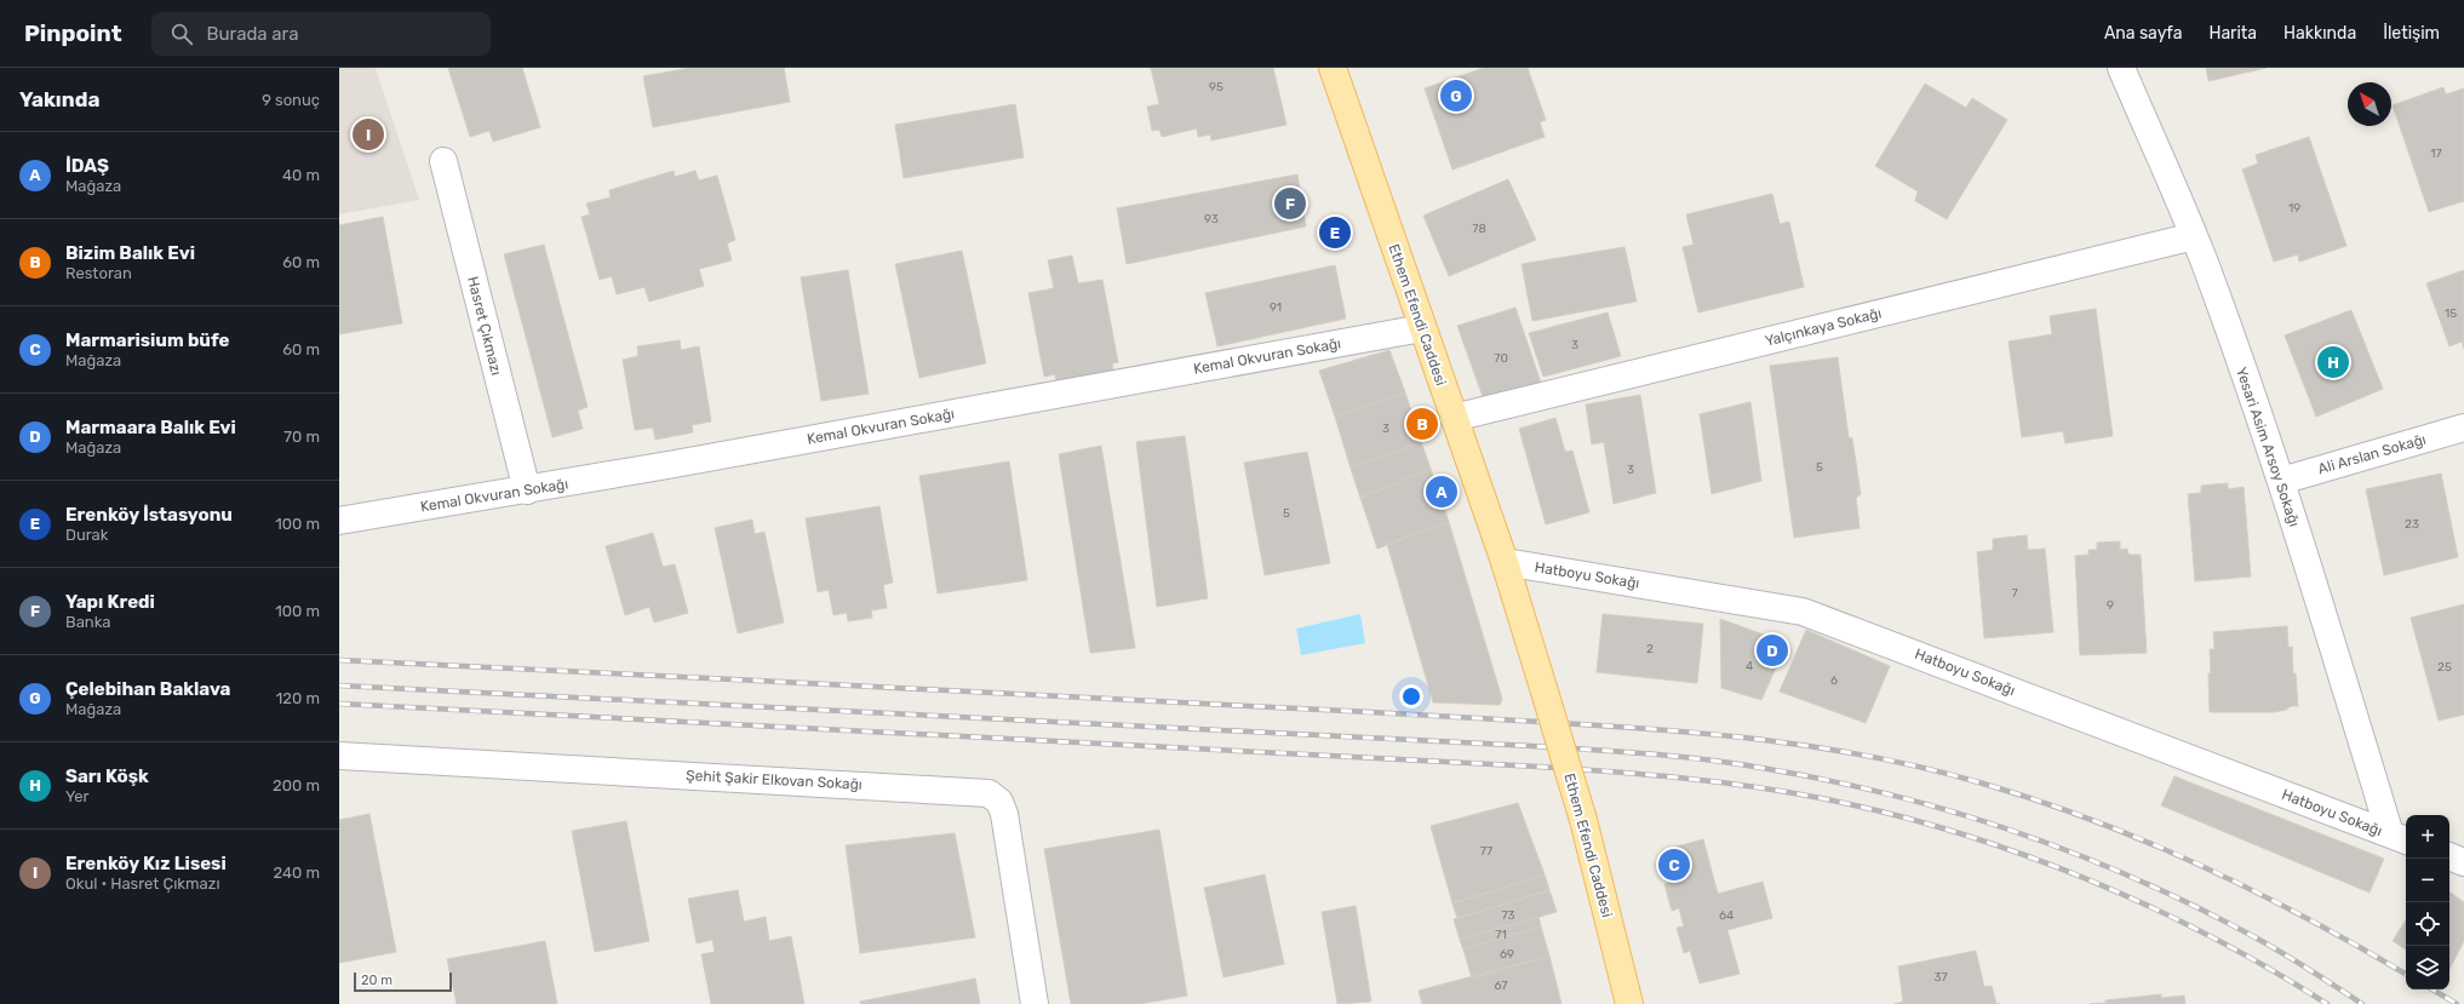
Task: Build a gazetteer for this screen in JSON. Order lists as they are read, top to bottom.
{
  "streets": {
    "main road": ["Ethem Efendi Caddesi"],
    "street": [
      "Hasret Çıkmazı",
      "Yalçınkaya Sokağı",
      "Kemal Okvuran Sokağı",
      "Yesari Asim Arsoy Sokağı",
      "Ali Arslan Sokağı",
      "Hatboyu Sokağı",
      "Şehit Şakir Elkovan Sokağı"
    ]
  },
  "crossings": [
    ["Ethem Efendi Caddesi", "Yalçınkaya Sokağı"],
    ["Ethem Efendi Caddesi", "Kemal Okvuran Sokağı"],
    ["Ethem Efendi Caddesi", "Hatboyu Sokağı"],
    ["Hasret Çıkmazı", "Kemal Okvuran Sokağı"],
    ["Yalçınkaya Sokağı", "Yesari Asim Arsoy Sokağı"],
    ["Yesari Asim Arsoy Sokağı", "Ali Arslan Sokağı"],
    ["Yesari Asim Arsoy Sokağı", "Hatboyu Sokağı"]
  ],
  "house_numbers": [
    "95",
    "17",
    "19",
    "93",
    "78",
    "91",
    "15",
    "3",
    "70",
    "3",
    "5",
    "3",
    "5",
    "23",
    "7",
    "9",
    "2",
    "4",
    "25",
    "6",
    "77",
    "73",
    "64",
    "71",
    "69",
    "37",
    "67"
  ],
  "scale_bar": "20 m",
  "north": "top left",
  "page": {
    "header": "Pinpoint",
    "search": "Burada ara",
    "nav": [
      "Ana sayfa",
      "Harita",
      "Hakkında",
      "İletişim"
    ],
    "heading": ["Yakında", "9 sonuç"],
    "pins": [
      "G",
      "I",
      "F",
      "E",
      "H",
      "B",
      "A",
      "D",
      "C"
    ],
    "list": [
      {
        "mark": "A",
        "name": "İDAŞ",
        "note": "Mağaza",
        "value": "40 m"
      },
      {
        "mark": "B",
        "name": "Bizim Balık Evi",
        "note": "Restoran",
        "value": "60 m"
      },
      {
        "mark": "C",
        "name": "Marmarisium büfe",
        "note": "Mağaza",
        "value": "60 m"
      },
      {
        "mark": "D",
        "name": "Marmaara Balık Evi",
        "note": "Mağaza",
        "value": "70 m"
      },
      {
        "mark": "E",
        "name": "Erenköy İstasyonu",
        "note": "Durak",
        "value": "100 m"
      },
      {
        "mark": "F",
        "name": "Yapı Kredi",
        "note": "Banka",
        "value": "100 m"
      },
      {
        "mark": "G",
        "name": "Çelebihan Baklava",
        "note": "Mağaza",
        "value": "120 m"
      },
      {
        "mark": "H",
        "name": "Sarı Köşk",
        "note": "Yer",
        "value": "200 m"
      },
      {
        "mark": "I",
        "name": "Erenköy Kız Lisesi",
        "note": "Okul · Hasret Çıkmazı",
        "value": "240 m"
      }
    ],
    "map_buttons": ["+", "−"],
    "scale": "20 m"
  }
}
